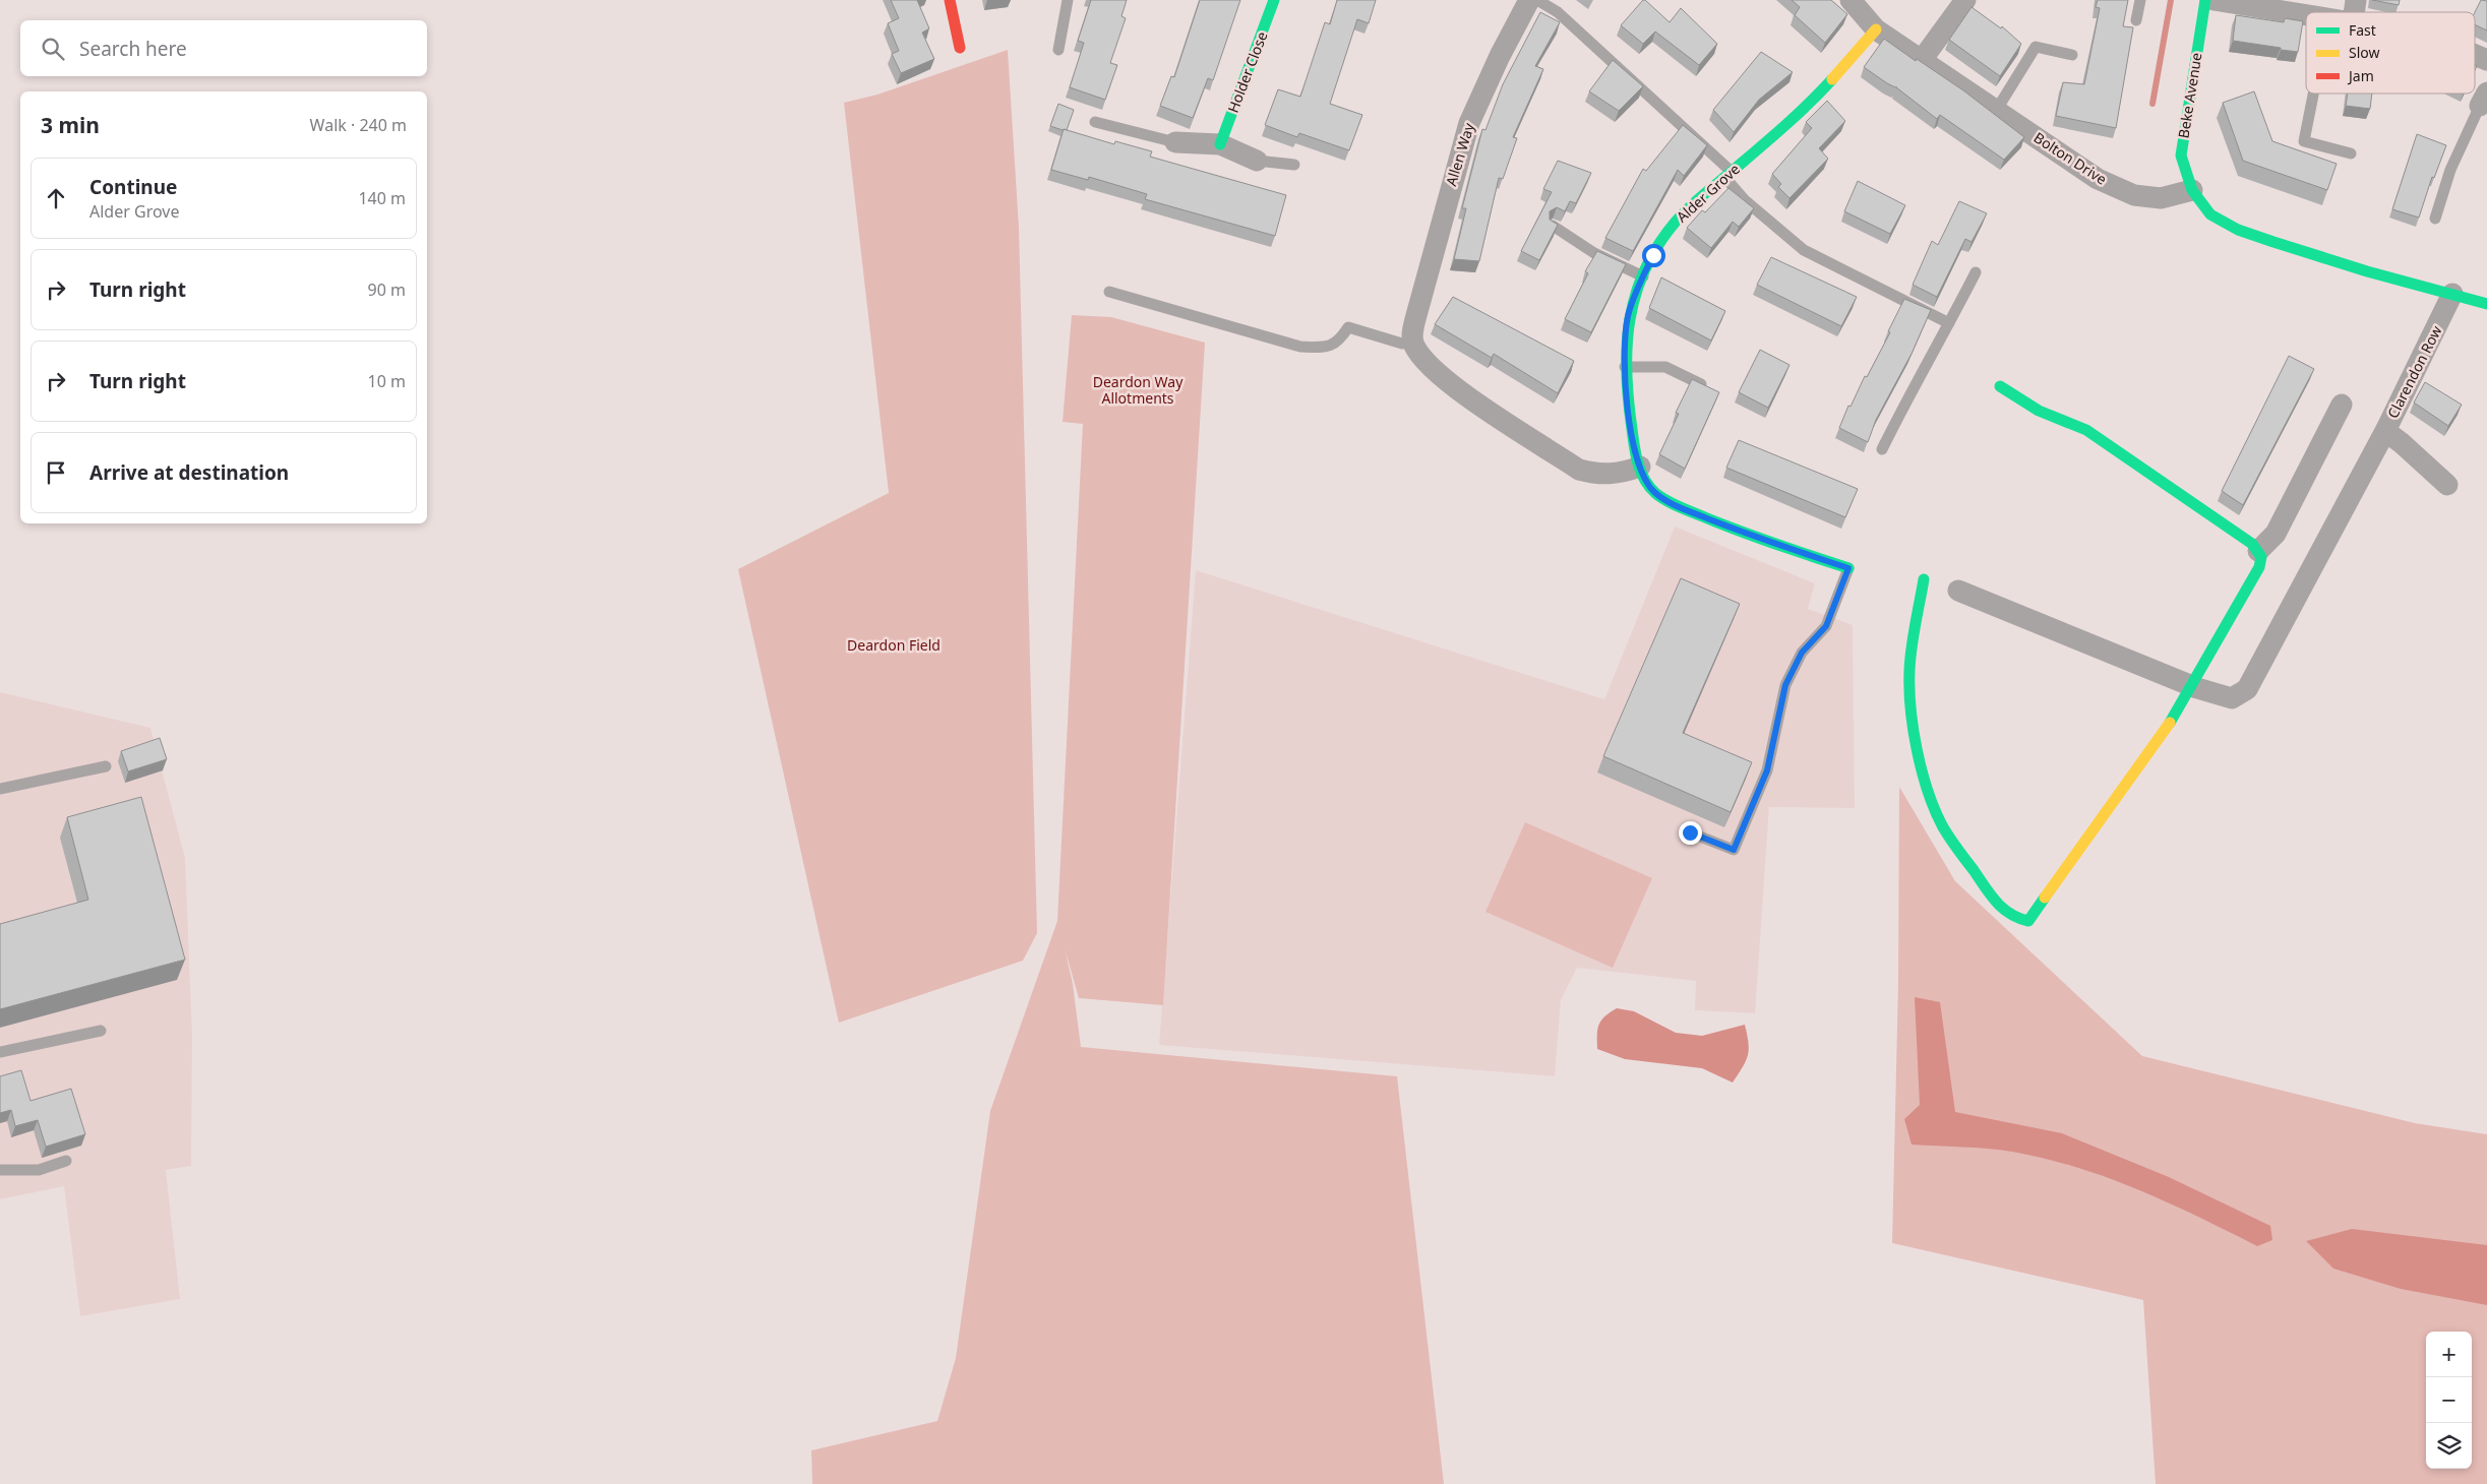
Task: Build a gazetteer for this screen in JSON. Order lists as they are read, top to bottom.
{
  "streets": {
    "street": [
      "Holder Close",
      "Beke Avenue",
      "Allen Way",
      "Bolton Drive",
      "Alder Grove",
      "Clarendon Row"
    ]
  },
  "crossings": [
    ["Beke Avenue", "Bolton Drive"],
    ["Bolton Drive", "Alder Grove"]
  ],
  "parks": ["Deardon Way Allotments", "Deardon Field"],
  "legend": ["Fast", "Slow", "Jam"],
  "page": {
    "search": "Search here",
    "heading": ["3 min", "Walk · 240 m"],
    "list": [
      ["Continue", "Alder Grove", "140 m"],
      ["Turn right", "90 m"],
      ["Turn right", "10 m"],
      "Arrive at destination"
    ],
    "map_buttons": ["+", "−"]
  }
}
